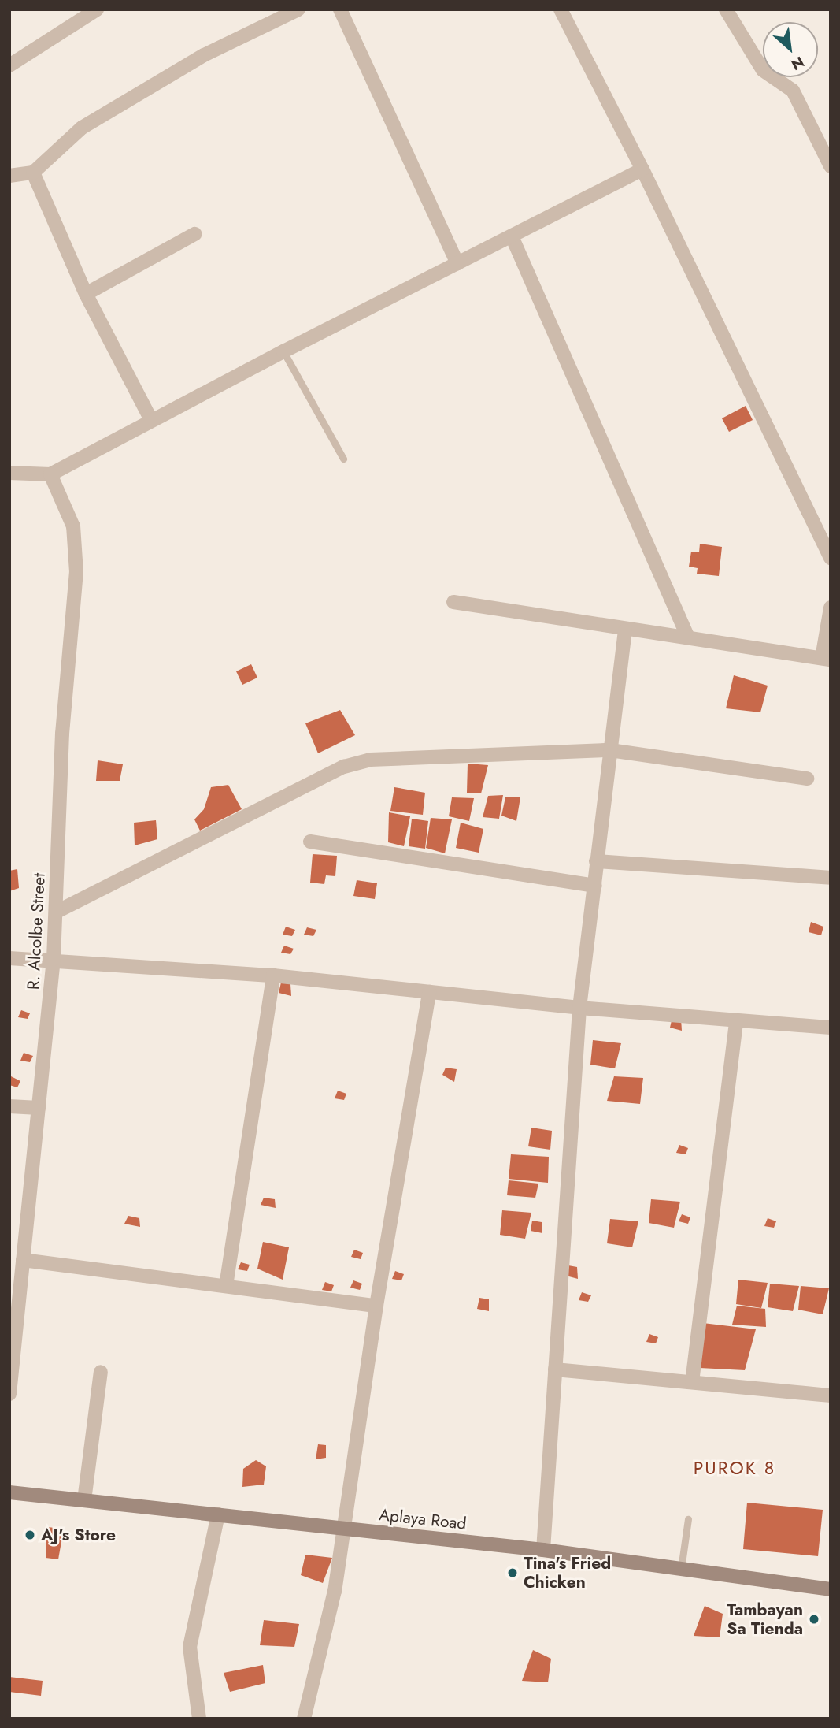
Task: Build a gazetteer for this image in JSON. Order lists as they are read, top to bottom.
{
  "streets": {
    "street": ["R. Alcolbe Street", "Aplaya Road"]
  },
  "districts": ["PUROK 8"],
  "places": ["AJ's Store", "Tina's Fried Chicken", "Tambayan Sa Tienda"],
  "north": "bottom right"
}
